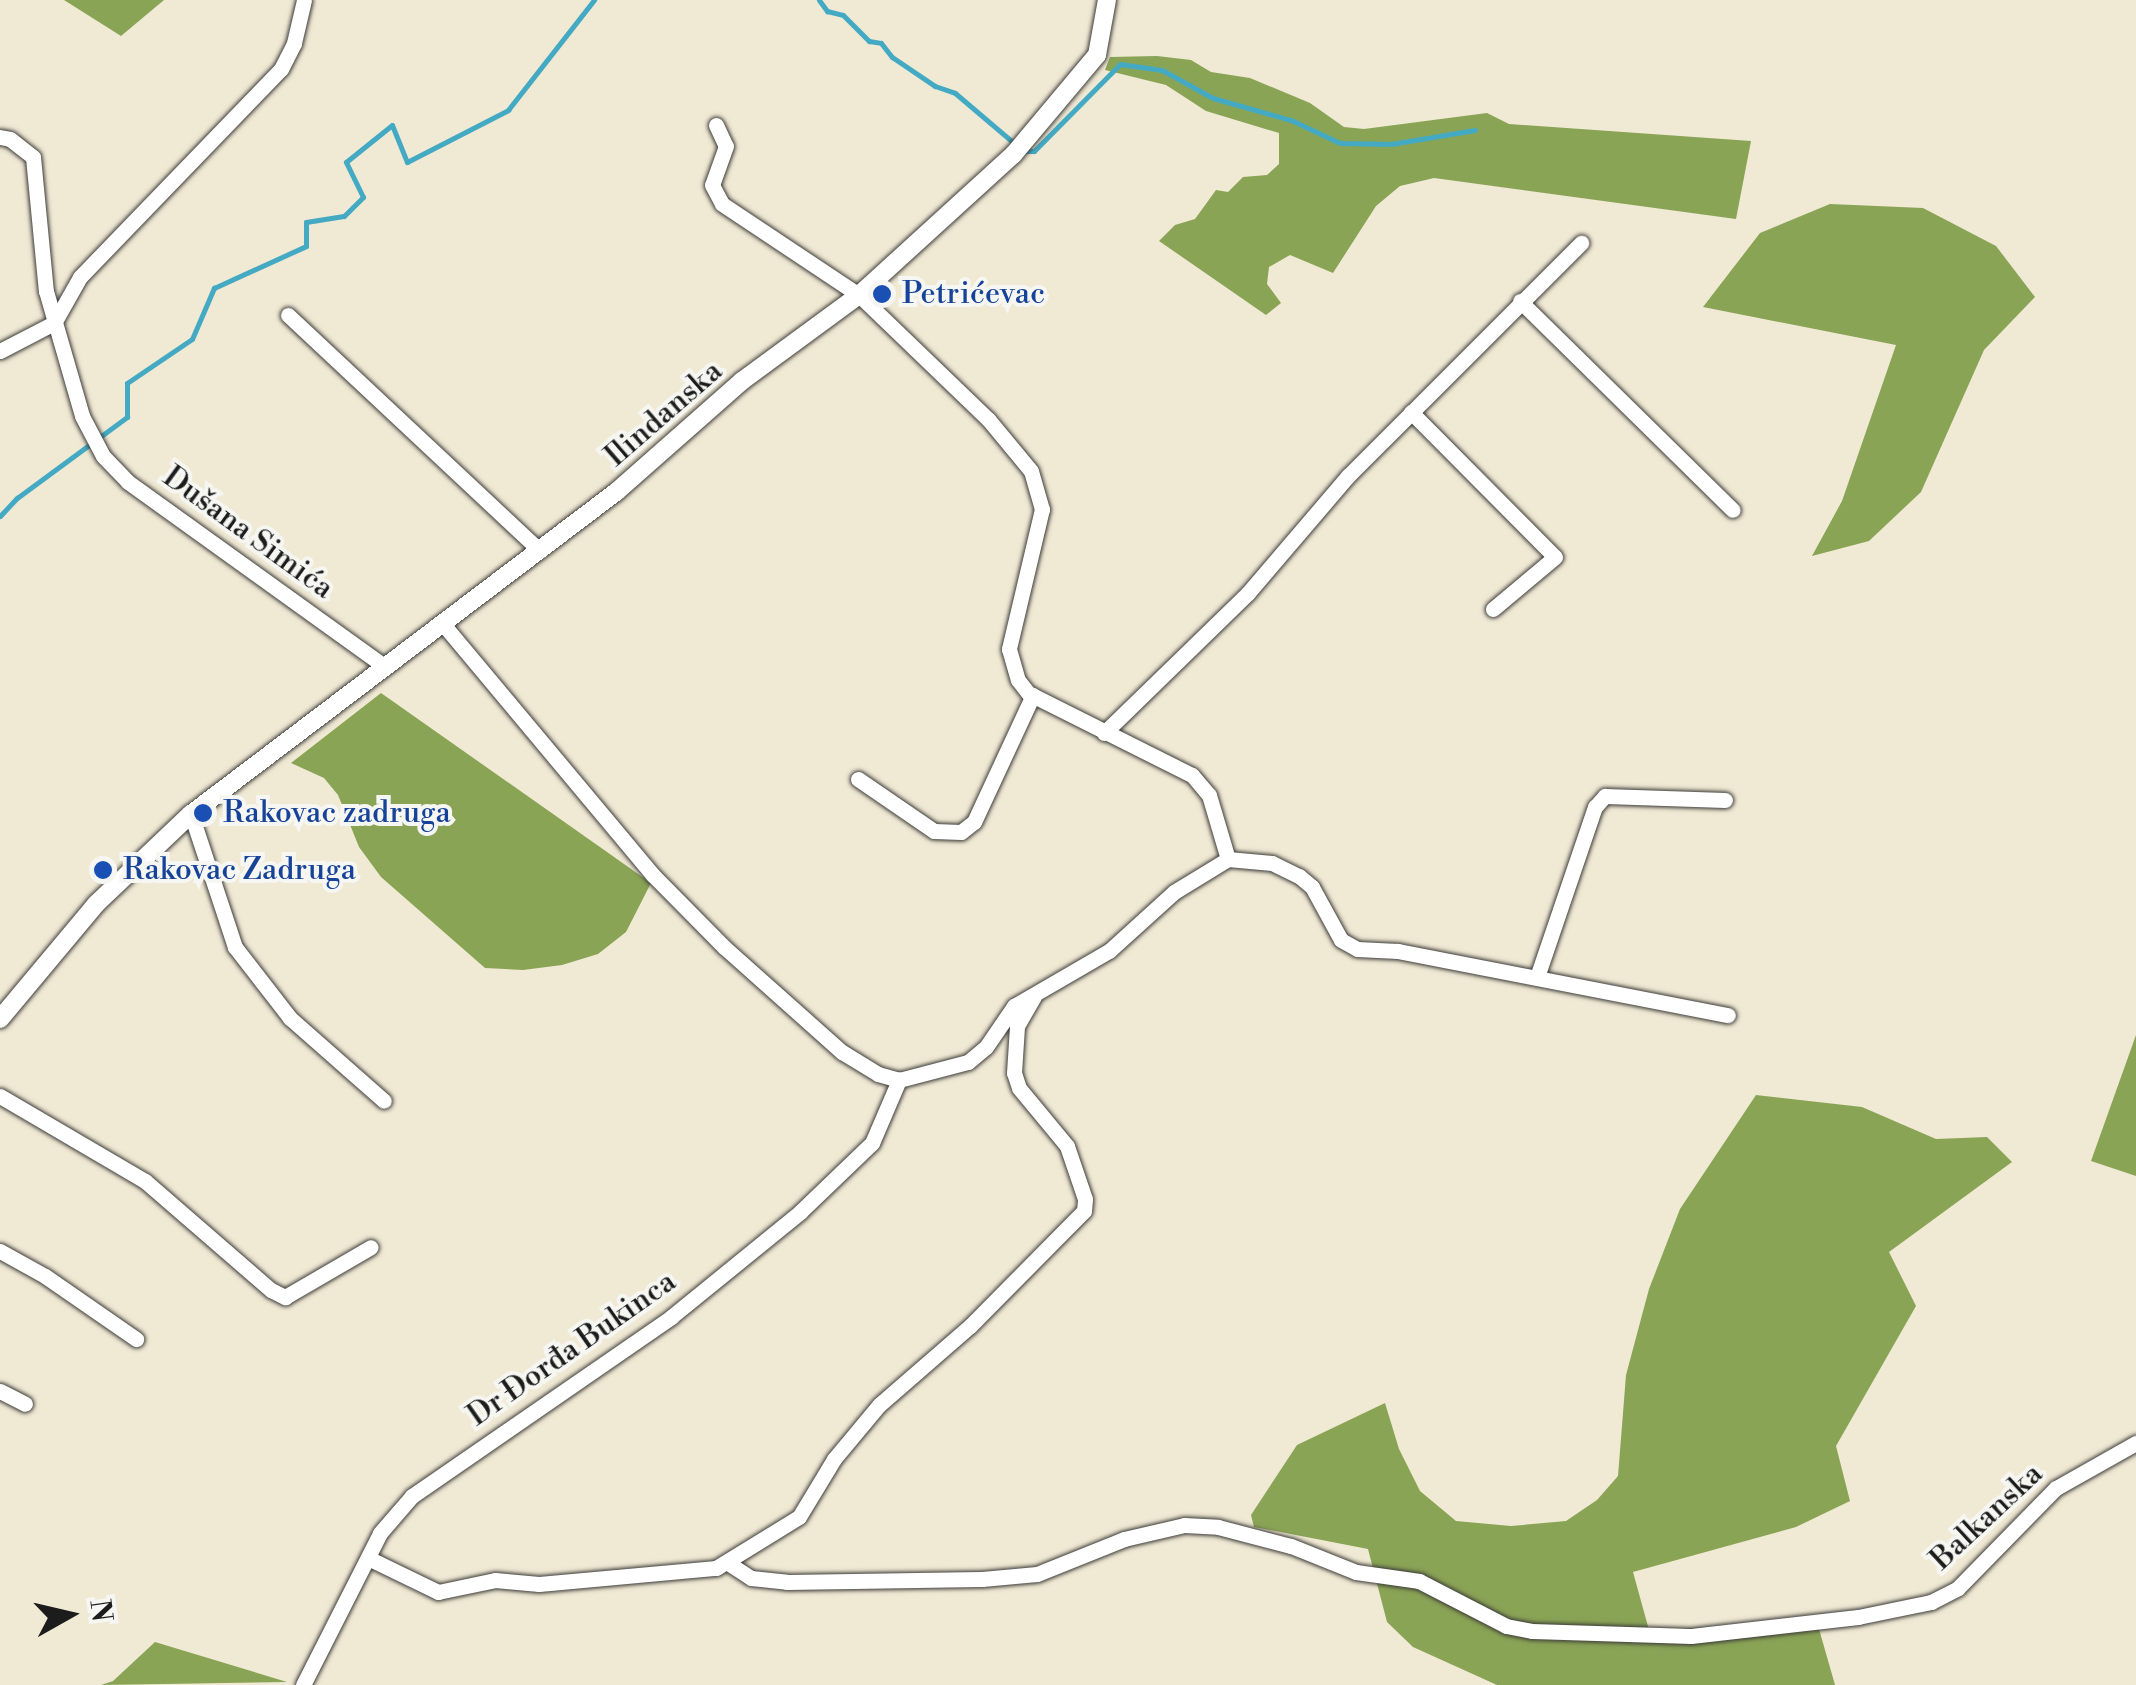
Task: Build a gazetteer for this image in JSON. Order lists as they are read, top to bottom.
{
  "streets": {
    "street": [
      "Ilindanska",
      "Dušana Simića",
      "Dr Đorđa Bukinca",
      "Balkanska"
    ]
  },
  "crossings": [
    ["Ilindanska", "Dušana Simića"]
  ],
  "places": ["Petrićevac", "Rakovac zadruga", "Rakovac Zadruga"],
  "north": "right"
}
